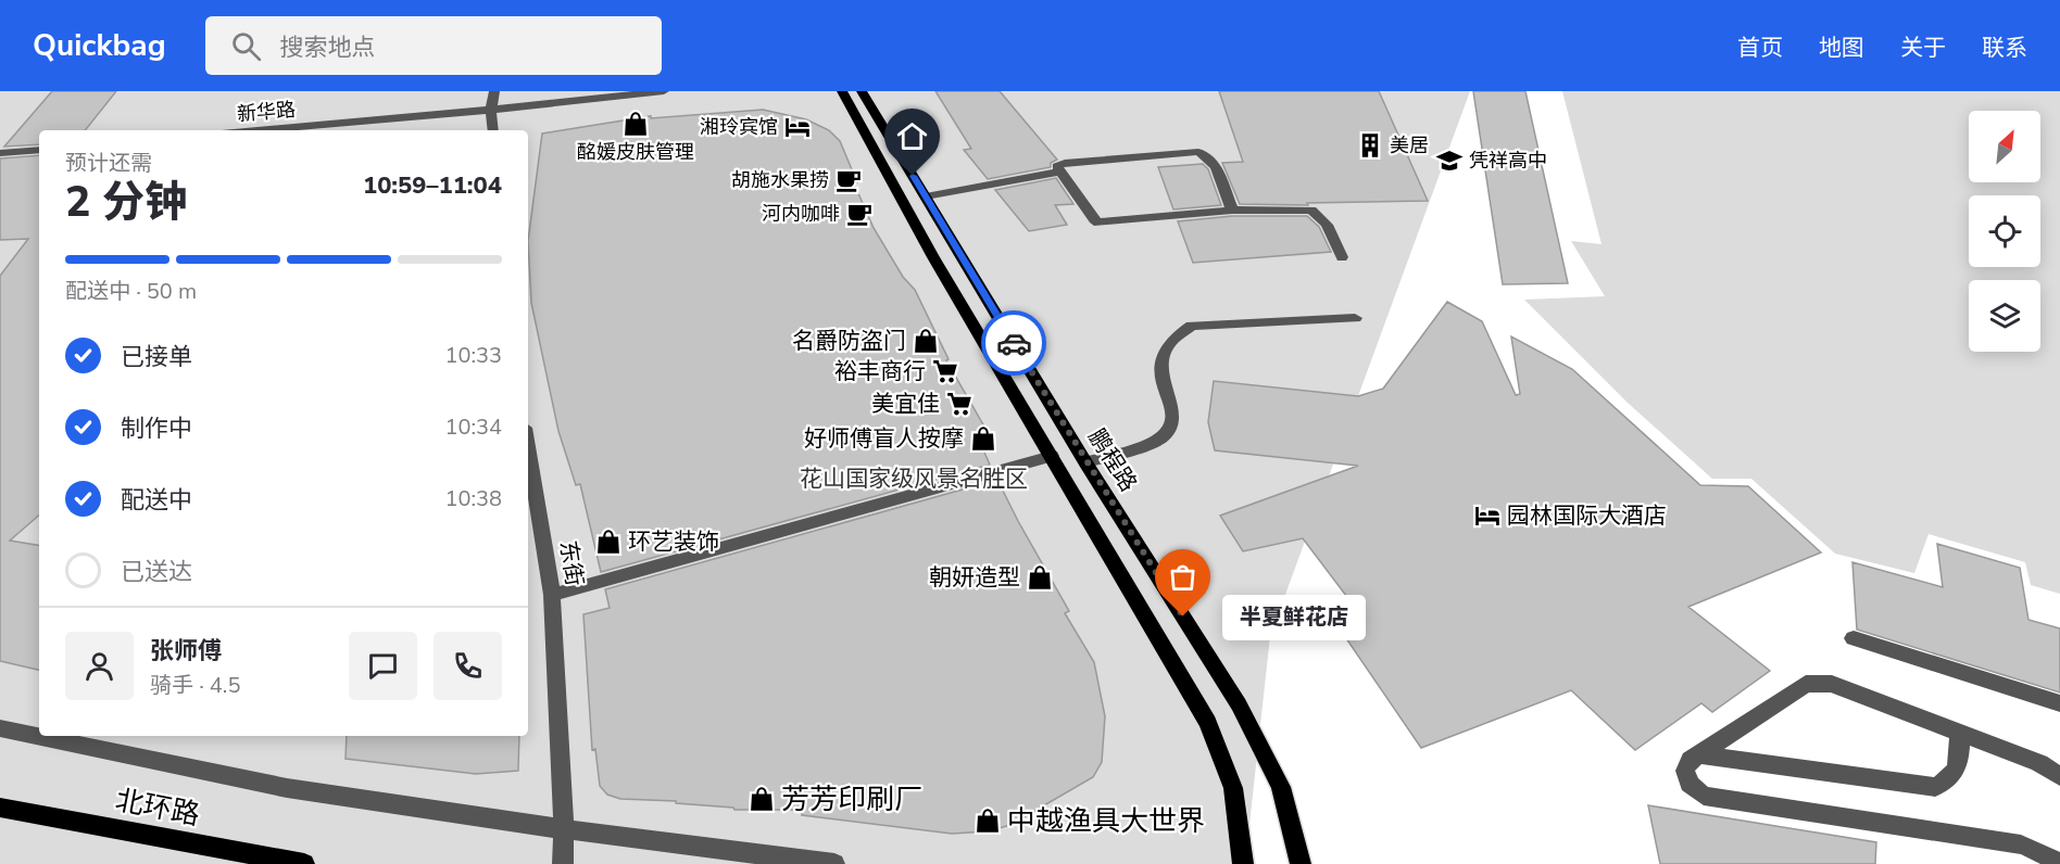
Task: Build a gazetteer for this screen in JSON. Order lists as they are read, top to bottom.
{
  "streets": {
    "main road": ["鹏程路", "北环路"],
    "street": ["新华路", "东街"]
  },
  "parks": ["花山国家级风景名胜区"],
  "places": {
    "shop": [
      "酩媛皮肤管理",
      "名爵防盗门",
      "好师傅盲人按摩",
      "环艺装饰",
      "朝妍造型",
      "芳芳印刷厂",
      "中越渔具大世界"
    ],
    "hotel": ["湘玲宾馆", "园林国际大酒店"],
    "building": ["美居"],
    "school or university": ["凭祥高中"],
    "cafe": ["胡施水果捞", "河内咖啡"],
    "supermarket": ["裕丰商行", "美宜佳"],
    "other": ["半夏鲜花店"]
  },
  "north": "top right",
  "page": {
    "header": "Quickbag",
    "search": "搜索地点",
    "nav": [
      "首页",
      "地图",
      "关于",
      "联系"
    ],
    "heading": ["2 分钟", "预计还需", "10:59–11:04"],
    "panel": ["张师傅", "骑手 · 4.5"],
    "bar": "配送中 · 50 m",
    "list": [
      ["已接单", "10:33"],
      ["制作中", "10:34"],
      ["配送中", "10:38"],
      "已送达"
    ],
    "bubble": "半夏鲜花店"
  }
}
